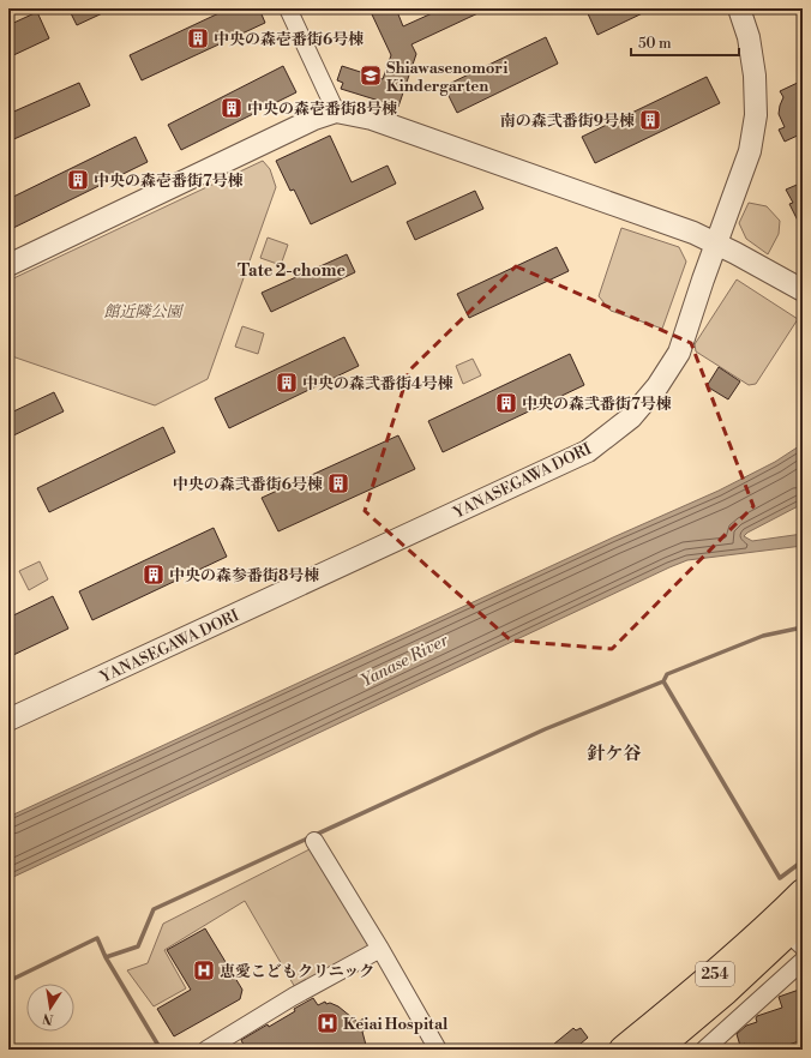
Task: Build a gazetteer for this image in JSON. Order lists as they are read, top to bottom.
{
  "streets": {
    "highway": ["254"],
    "street": ["YANASEGAWA DORI"]
  },
  "districts": ["Tate 2-chome", "針ケ谷"],
  "water": ["Yanase River"],
  "parks": ["館近隣公園"],
  "places": {
    "building": [
      "中央の森壱番街6号棟",
      "中央の森壱番街8号棟",
      "南の森弐番街9号棟",
      "中央の森壱番街7号棟",
      "中央の森弐番街4号棟",
      "中央の森弐番街7号棟",
      "中央の森弐番街6号棟",
      "中央の森参番街8号棟"
    ],
    "school or university": ["Shiawasenomori Kindergarten"],
    "hospital": ["恵愛こどもクリニック", "Keiai Hospital"]
  },
  "scale_bar": "50 m",
  "north": "bottom"
}
